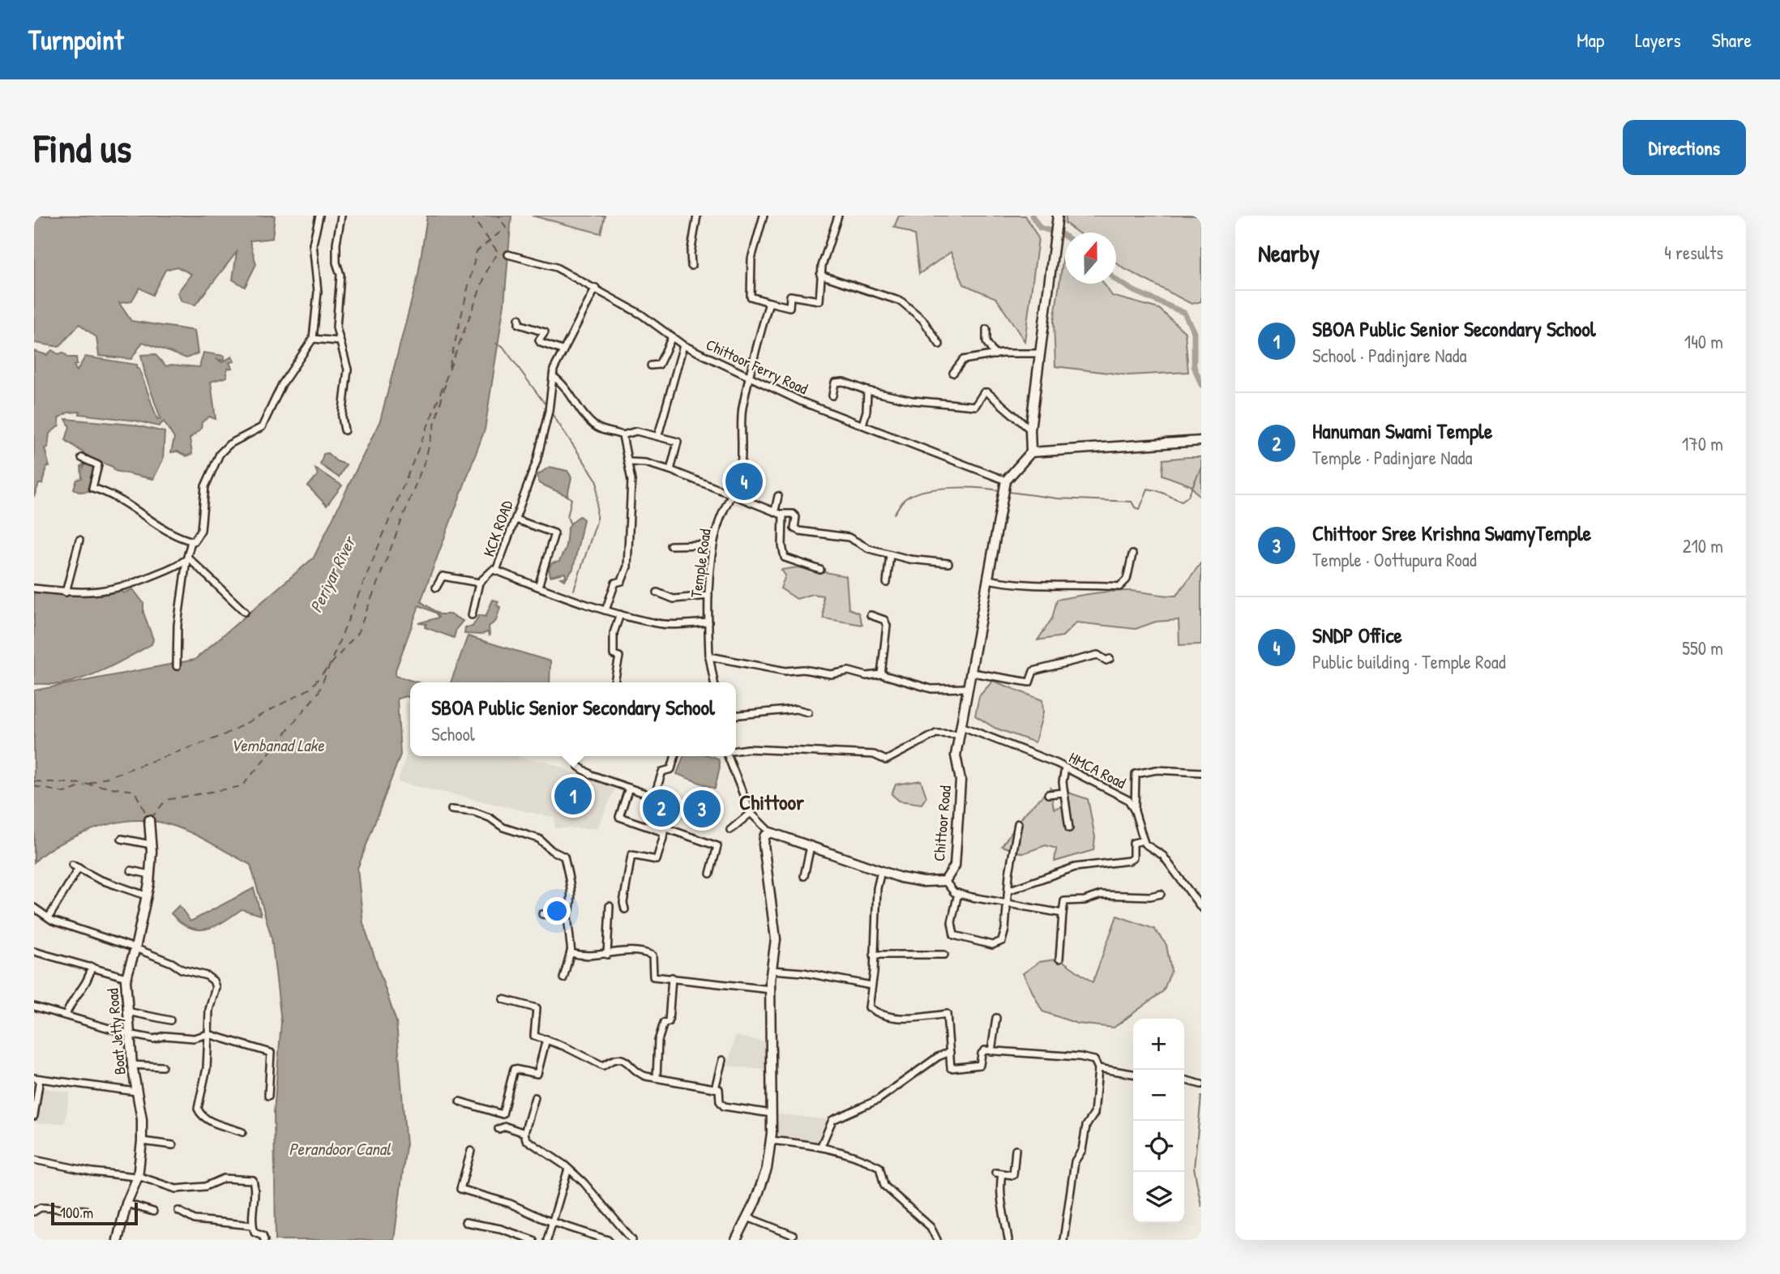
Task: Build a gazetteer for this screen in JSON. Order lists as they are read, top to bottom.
{
  "streets": {
    "main road": ["Chittoor Road", "Boat Jetty Road"],
    "street": [
      "Chittoor Ferry Road",
      "KCK ROAD",
      "Temple Road",
      "HMCA Road"
    ]
  },
  "crossings": [
    ["Chittoor Ferry Road", "KCK ROAD"],
    ["Chittoor Ferry Road", "Temple Road"],
    ["Chittoor Ferry Road", "Chittoor Road"],
    ["KCK ROAD", "Temple Road"],
    ["HMCA Road", "Chittoor Road"]
  ],
  "districts": ["Chittoor"],
  "water": ["Periyar River", "Vembanad Lake", "Perandoor Canal"],
  "scale_bar": "100 m",
  "north": "top",
  "page": {
    "header": "Turnpoint",
    "nav": ["Map", "Layers", "Share"],
    "buttons": "Directions",
    "title": "Find us",
    "heading": ["Nearby", "4 results"],
    "list": [
      {
        "mark": "1",
        "name": "SBOA Public Senior Secondary School",
        "note": "School · Padinjare Nada",
        "value": "140 m"
      },
      {
        "mark": "2",
        "name": "Hanuman Swami Temple",
        "note": "Temple · Padinjare Nada",
        "value": "170 m"
      },
      {
        "mark": "3",
        "name": "Chittoor Sree Krishna SwamyTemple",
        "note": "Temple · Oottupura Road",
        "value": "210 m"
      },
      {
        "mark": "4",
        "name": "SNDP Office",
        "note": "Public building · Temple Road",
        "value": "550 m"
      }
    ],
    "pins": [
      "4",
      "1",
      "2",
      "3"
    ],
    "popup": ["SBOA Public Senior Secondary School", "School"],
    "map_buttons": ["+", "−"],
    "scale": "100 m"
  }
}
